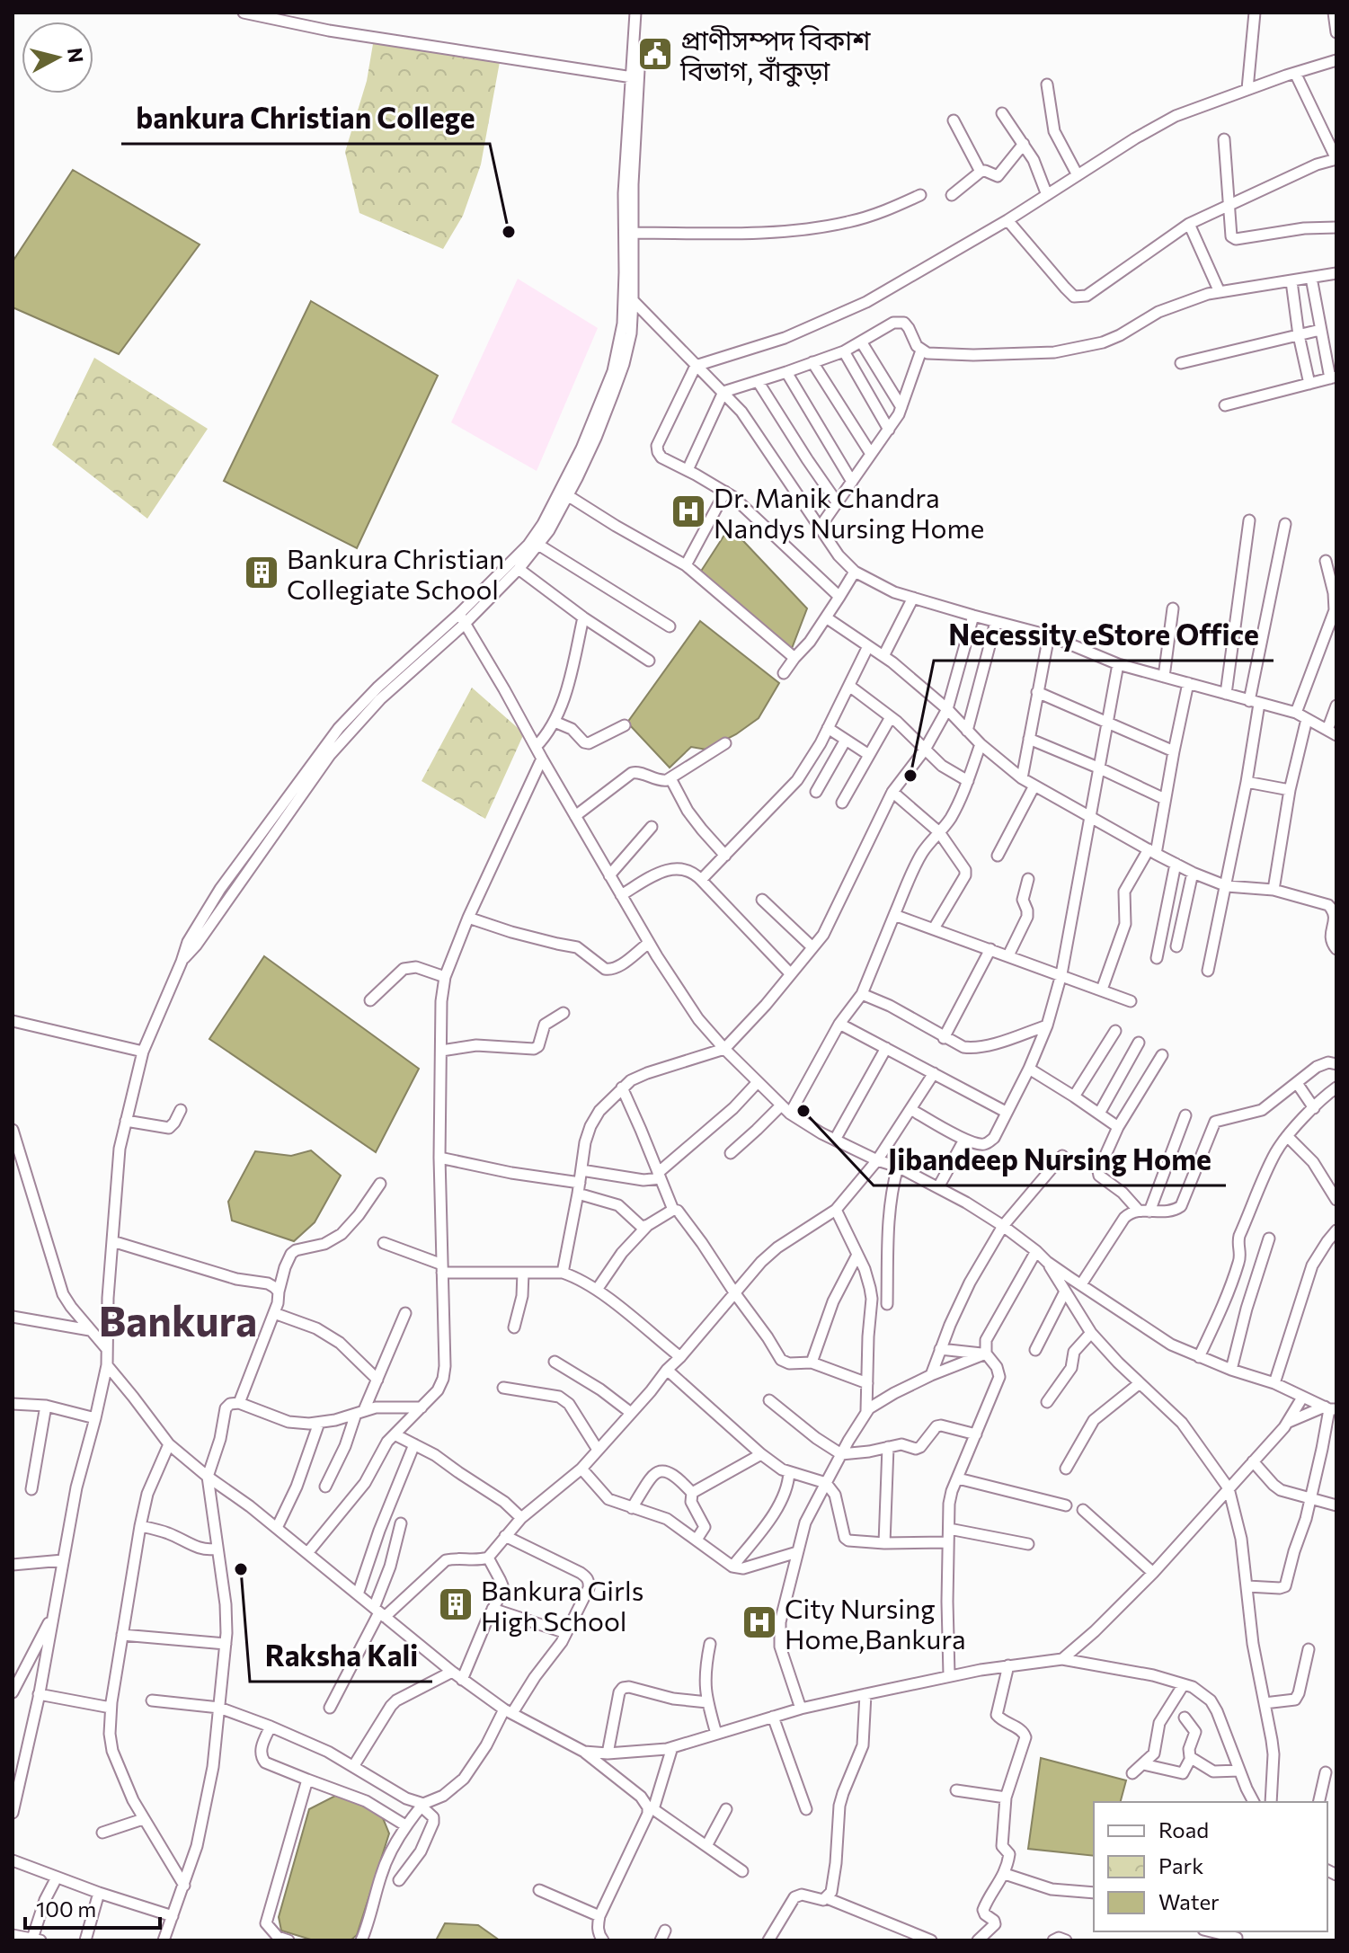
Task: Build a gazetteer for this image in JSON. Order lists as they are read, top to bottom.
{
  "districts": ["Bankura"],
  "places": {
    "public building": ["প্রাণীসম্পদ বিকাশ বিভাগ, বাঁকুড়া"],
    "other": [
      "bankura Christian College",
      "Necessity eStore Office",
      "Jibandeep Nursing Home",
      "Raksha Kali"
    ],
    "hospital": ["Dr. Manik Chandra Nandys Nursing Home", "City Nursing Home,Bankura"],
    "building": ["Bankura Christian Collegiate School", "Bankura Girls High School"]
  },
  "legend": ["Road", "Park", "Water"],
  "scale_bar": "100 m",
  "north": "right"
}
